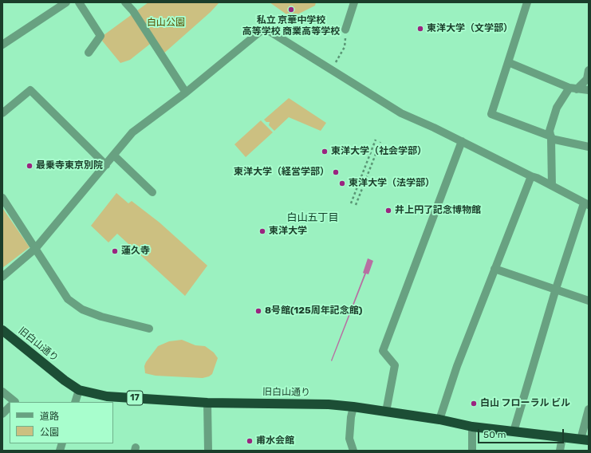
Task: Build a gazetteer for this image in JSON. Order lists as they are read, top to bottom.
{
  "streets": {
    "highway": ["旧白山通り", "17"]
  },
  "districts": ["白山五丁目"],
  "parks": ["白山公園"],
  "places": [
    "私立 京華中学校 高等学校 商業高等学校",
    "東洋大学（文学部）",
    "東洋大学（社会学部）",
    "最乗寺東京別院",
    "東洋大学（経営学部）",
    "東洋大学（法学部）",
    "井上円了記念博物館",
    "東洋大学",
    "蓮久寺",
    "8号館(125周年記念館)",
    "白山 フローラル ビル",
    "甫水会館"
  ],
  "legend": ["道路", "公園"],
  "scale_bar": "50 m"
}
